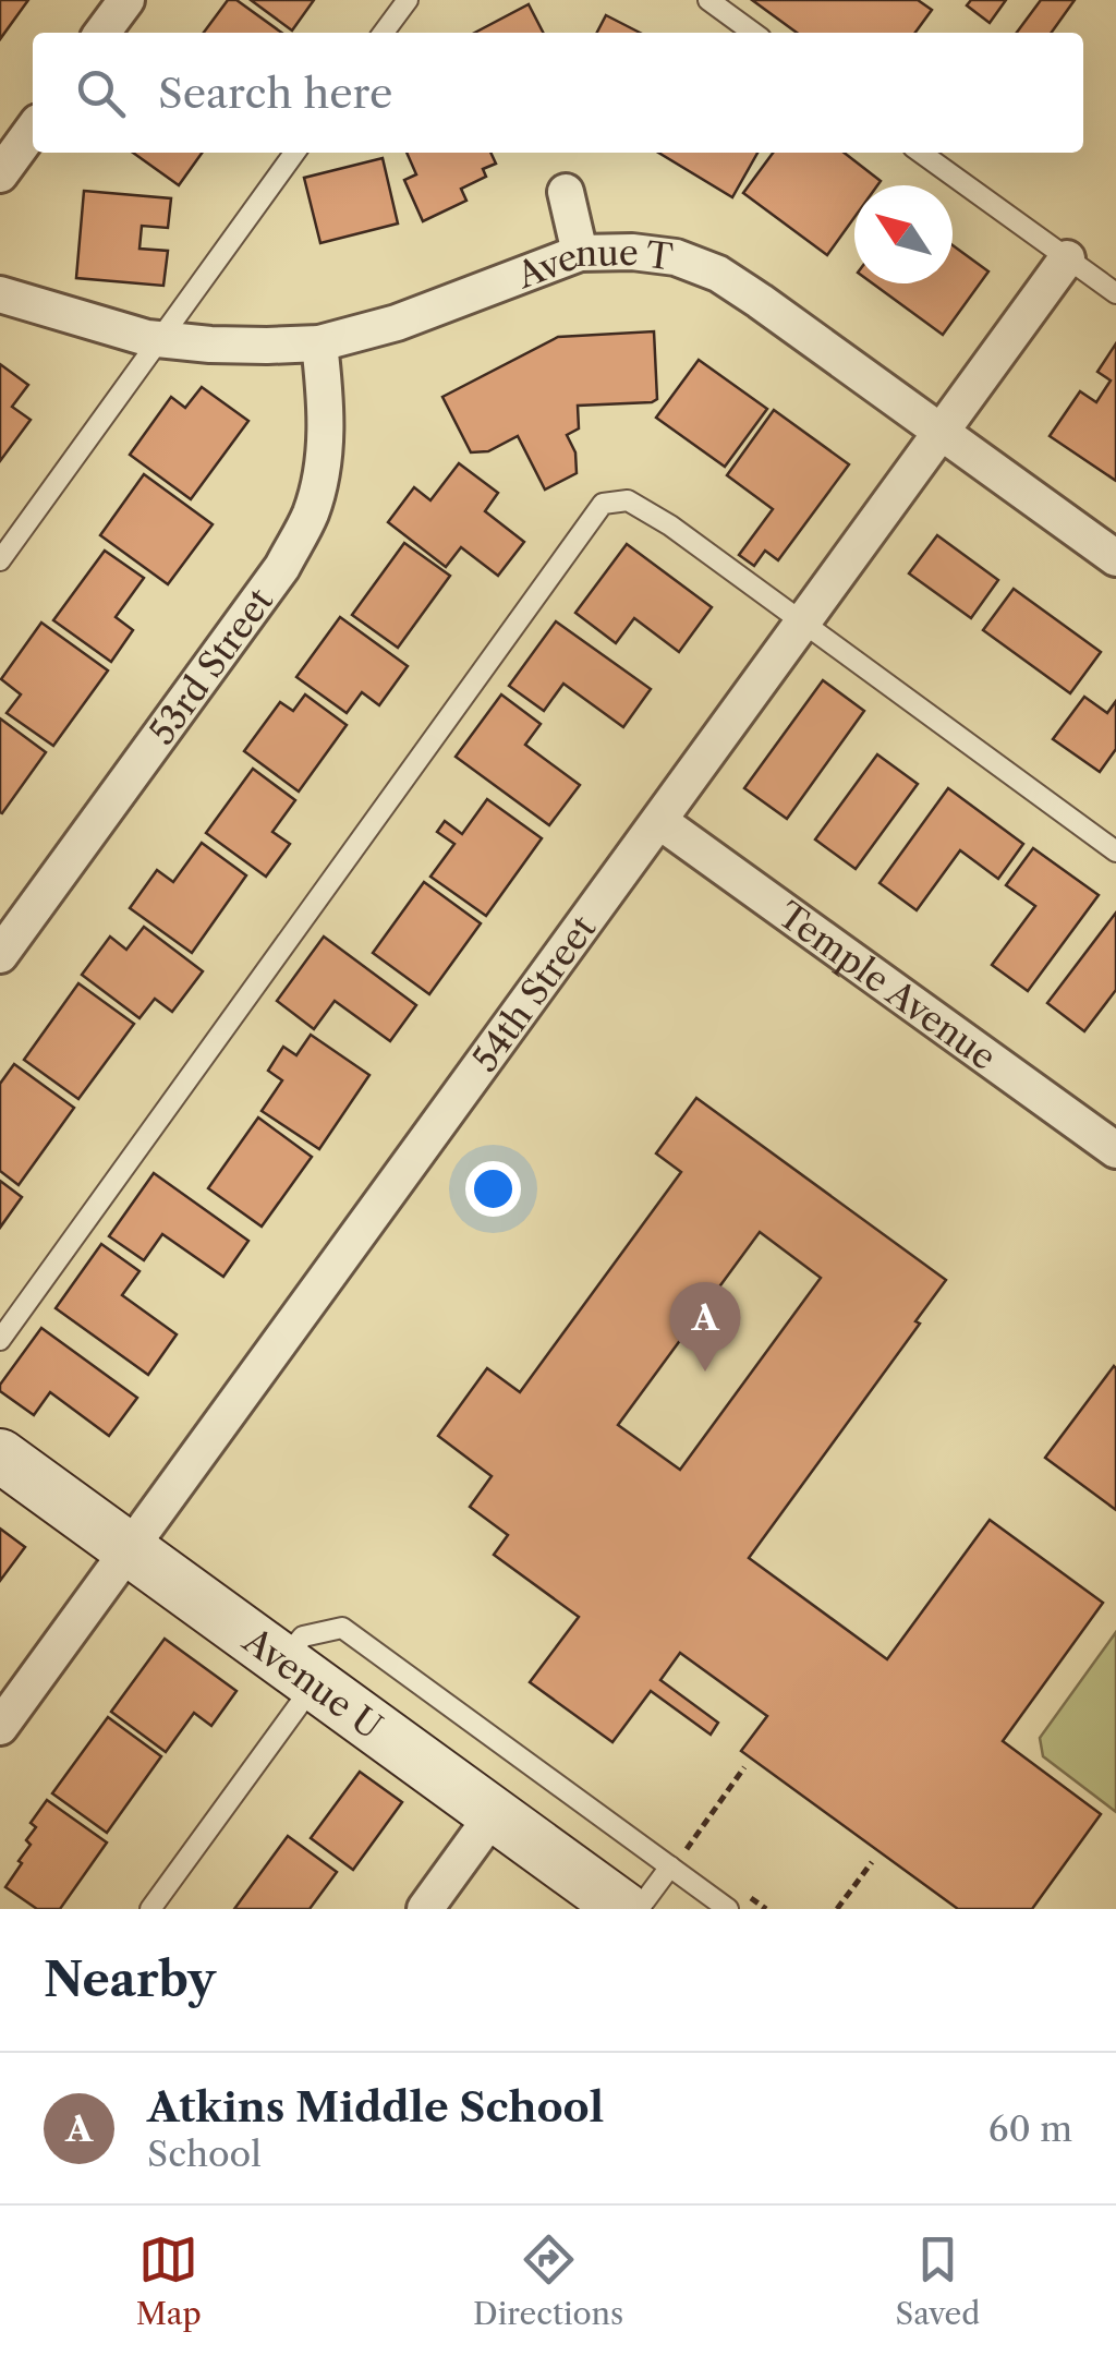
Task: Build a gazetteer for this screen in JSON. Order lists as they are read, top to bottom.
{
  "streets": {
    "street": [
      "Avenue T",
      "53rd Street",
      "Temple Avenue",
      "54th Street",
      "Avenue U"
    ]
  },
  "crossings": [
    ["Avenue T", "53rd Street"],
    ["Avenue T", "54th Street"],
    ["Temple Avenue", "54th Street"],
    ["54th Street", "Avenue U"]
  ],
  "north": "top left",
  "page": {
    "search": "Search here",
    "pins": "A",
    "heading": "Nearby",
    "list": [
      {
        "mark": "A",
        "name": "Atkins Middle School",
        "note": "School",
        "value": "60 m"
      }
    ],
    "nav": ["Map", "Directions", "Saved"]
  }
}
